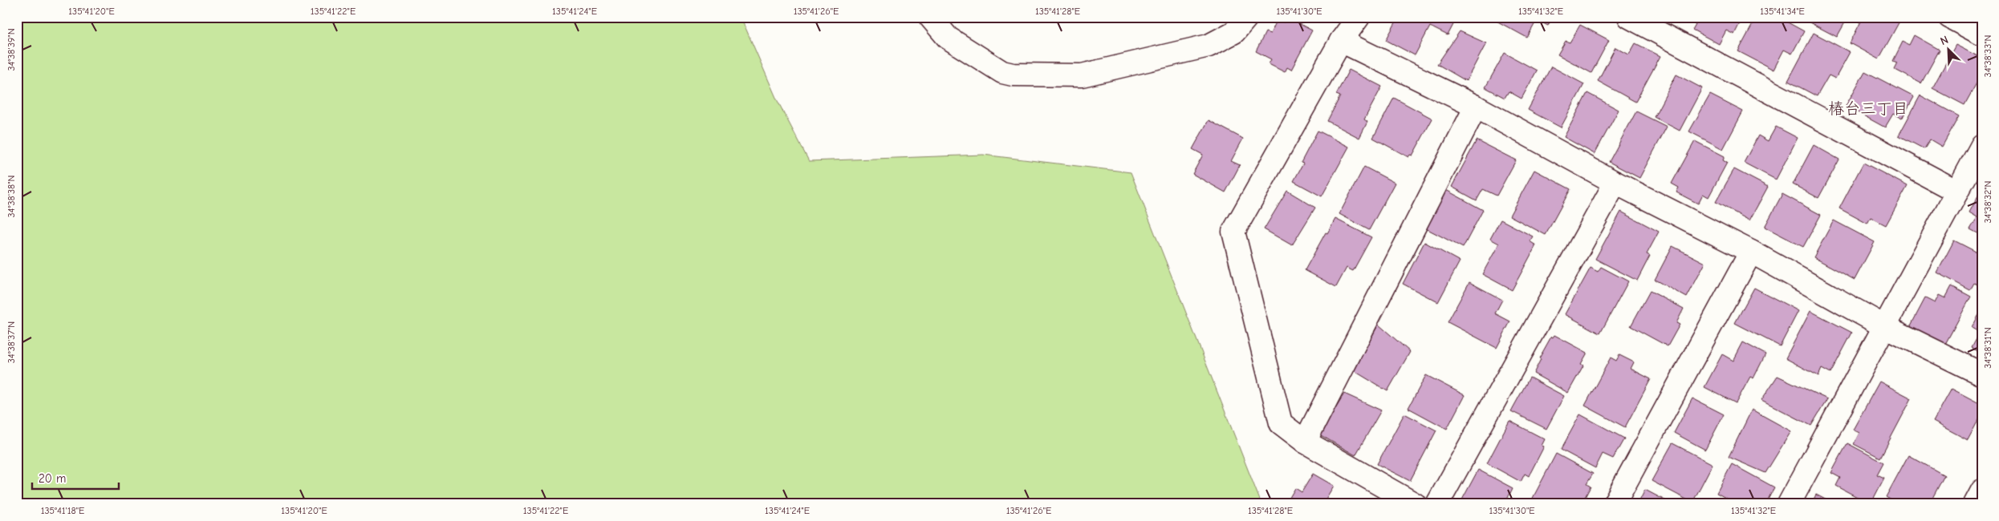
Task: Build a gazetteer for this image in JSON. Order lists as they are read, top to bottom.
{
  "districts": ["椿台三丁目"],
  "scale_bar": "20 m",
  "north": "top left",
  "coordinates": [
    "135°41'20\"E",
    "135°41'22\"E",
    "135°41'24\"E",
    "135°41'26\"E",
    "135°41'28\"E",
    "135°41'30\"E",
    "135°41'32\"E",
    "135°41'34\"E",
    "34°38'39\"N",
    "34°38'33\"N",
    "34°38'38\"N",
    "34°38'32\"N",
    "34°38'37\"N",
    "34°38'31\"N",
    "135°41'18\"E"
  ]
}
